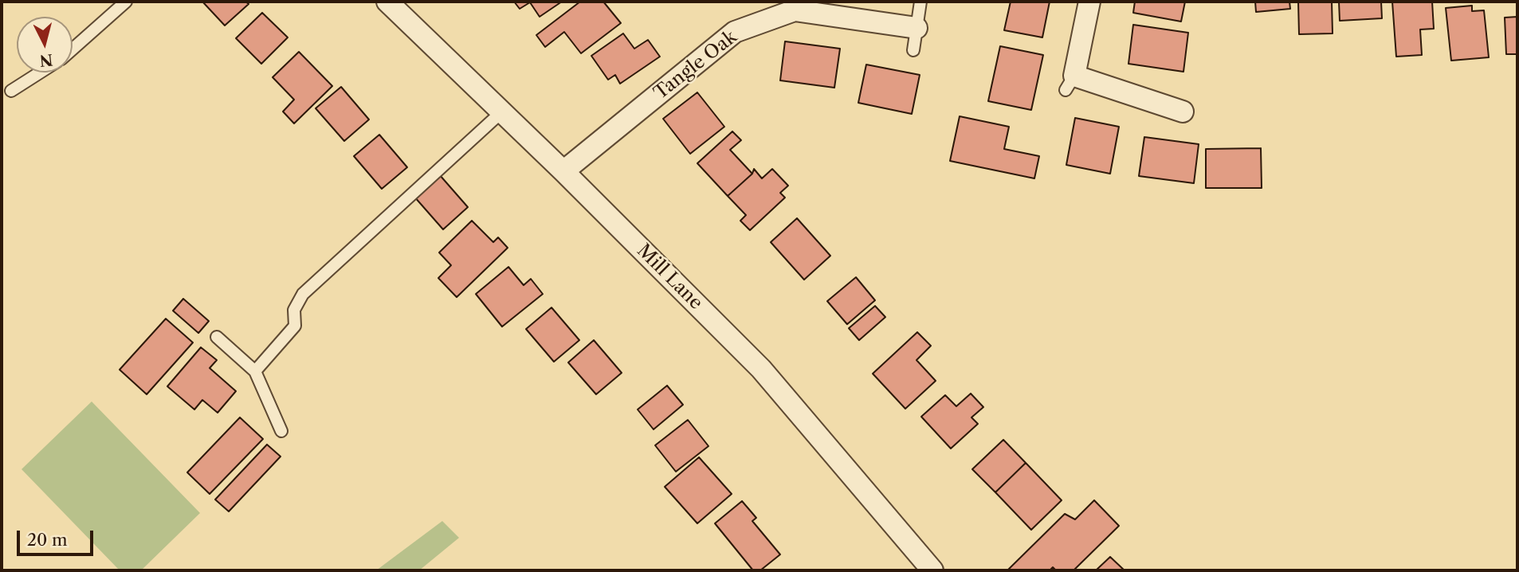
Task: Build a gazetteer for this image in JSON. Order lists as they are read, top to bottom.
{
  "streets": {
    "street": ["Tangle Oak", "Mill Lane"]
  },
  "crossings": [
    ["Tangle Oak", "Mill Lane"]
  ],
  "scale_bar": "20 m",
  "north": "bottom"
}
